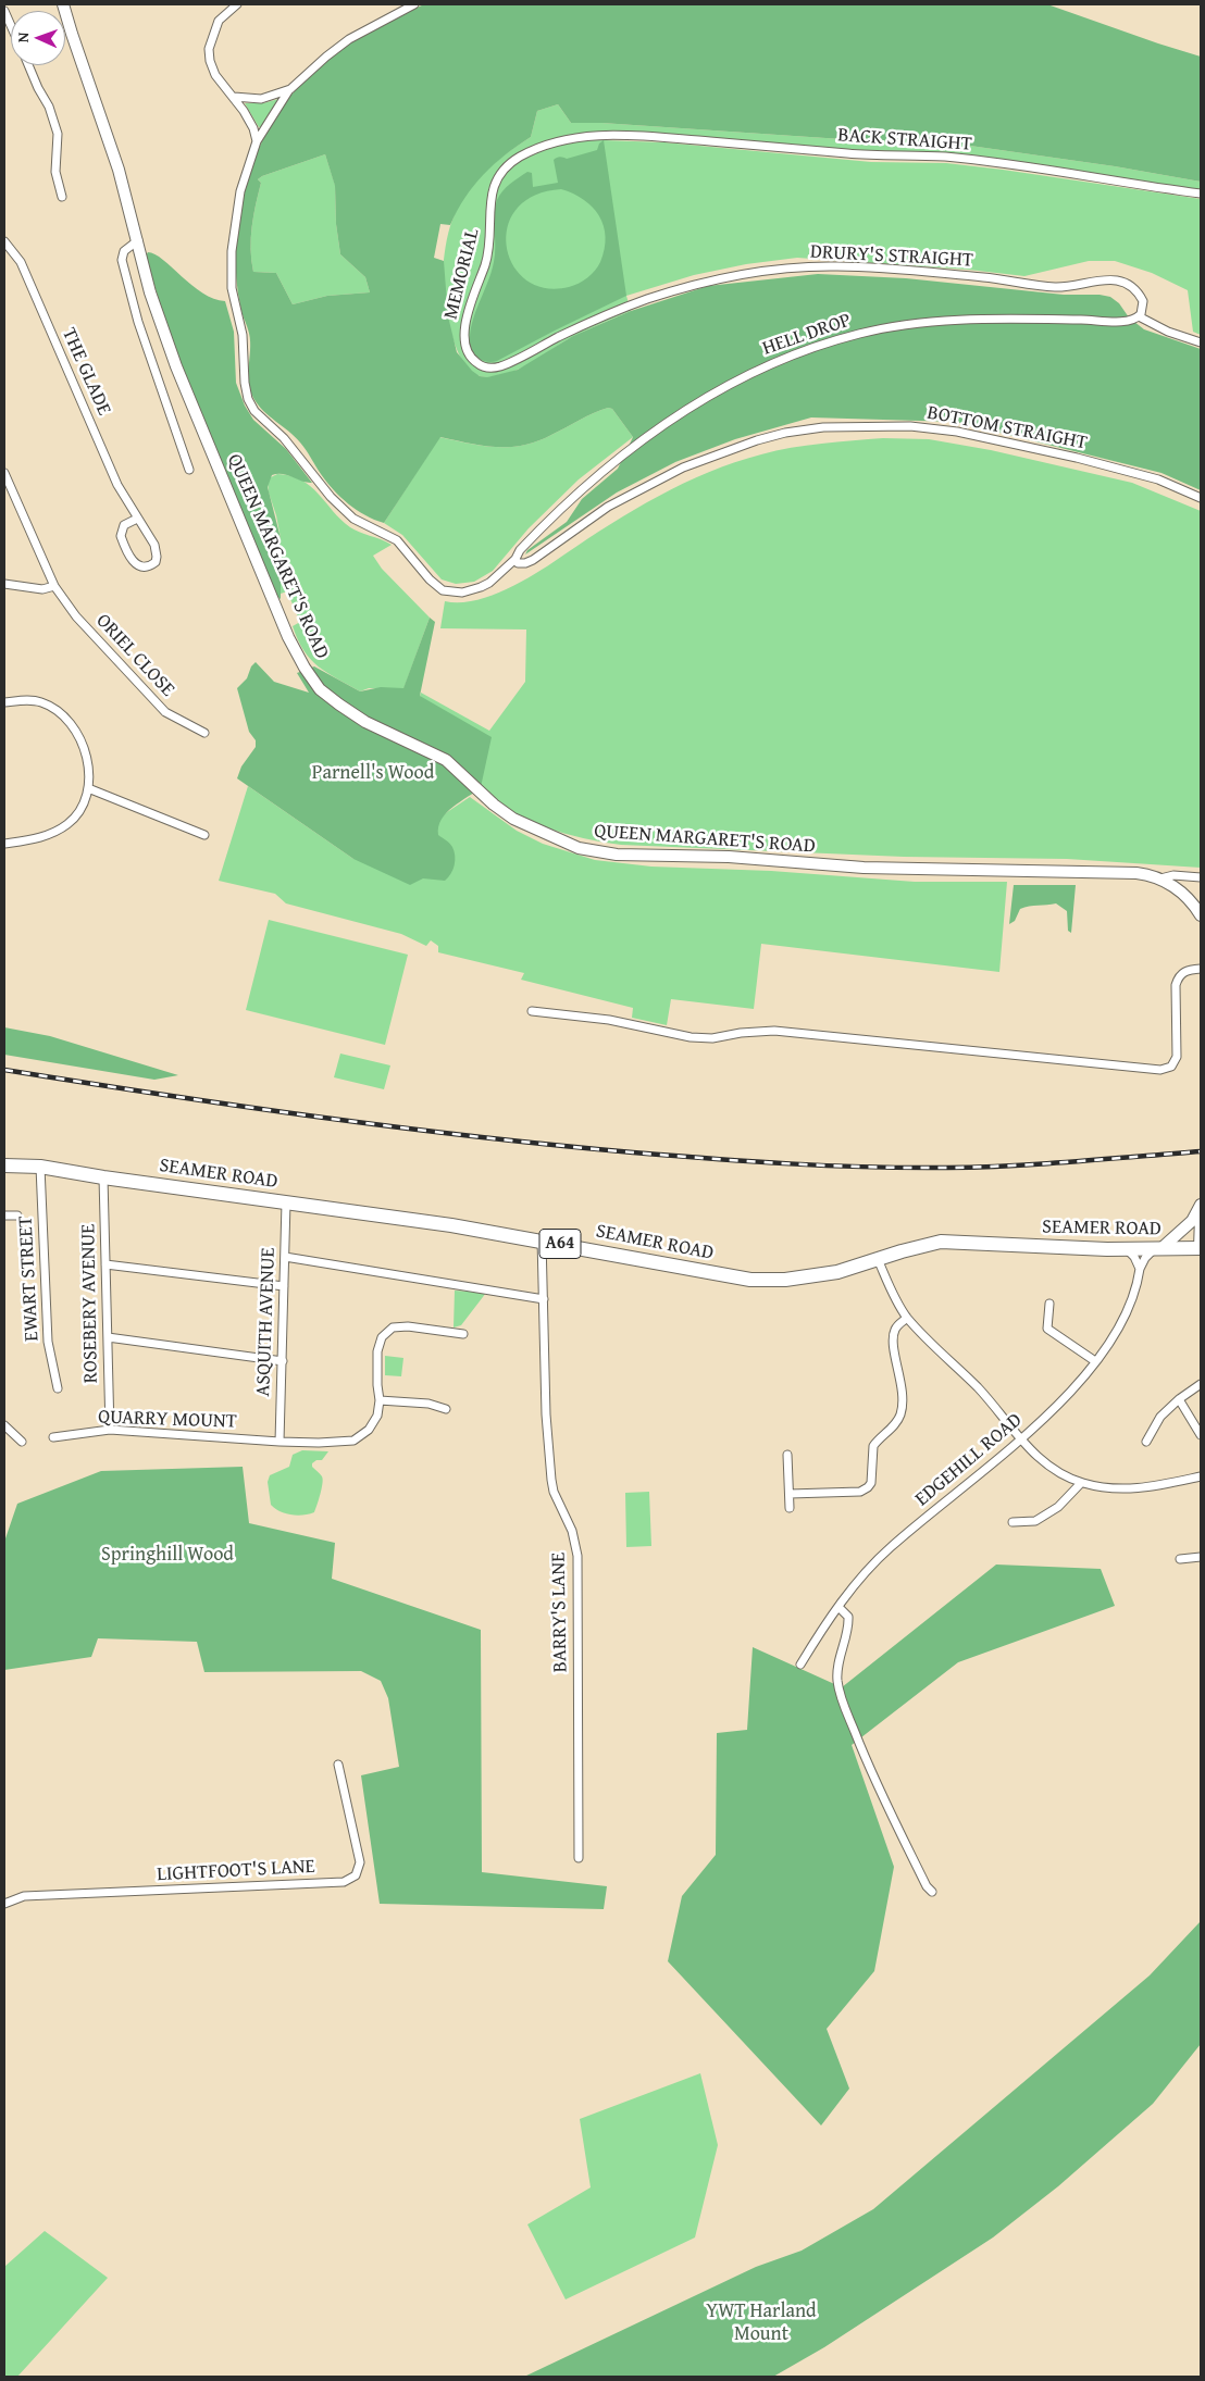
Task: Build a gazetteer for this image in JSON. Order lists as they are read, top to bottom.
{
  "streets": {
    "highway": ["SEAMER ROAD", "A64"],
    "main road": ["QUEEN MARGARET'S ROAD"],
    "street": [
      "BACK STRAIGHT",
      "DRURY'S STRAIGHT",
      "MEMORIAL",
      "HELL DROP",
      "THE GLADE",
      "BOTTOM STRAIGHT",
      "ORIEL CLOSE",
      "EWART STREET",
      "ROSEBERY AVENUE",
      "ASQUITH AVENUE",
      "QUARRY MOUNT",
      "EDGEHILL ROAD",
      "BARRY'S LANE",
      "LIGHTFOOT'S LANE"
    ]
  },
  "crossings": [
    ["BACK STRAIGHT", "MEMORIAL"],
    ["DRURY'S STRAIGHT", "MEMORIAL"],
    ["DRURY'S STRAIGHT", "HELL DROP"],
    ["HELL DROP", "BOTTOM STRAIGHT"],
    ["SEAMER ROAD", "EWART STREET"],
    ["SEAMER ROAD", "ROSEBERY AVENUE"],
    ["SEAMER ROAD", "ASQUITH AVENUE"],
    ["SEAMER ROAD", "EDGEHILL ROAD"],
    ["SEAMER ROAD", "BARRY'S LANE"],
    ["ROSEBERY AVENUE", "QUARRY MOUNT"],
    ["ASQUITH AVENUE", "QUARRY MOUNT"]
  ],
  "parks": ["Parnell's Wood", "Springhill Wood", "YWT Harland Mount"],
  "north": "left"
}
